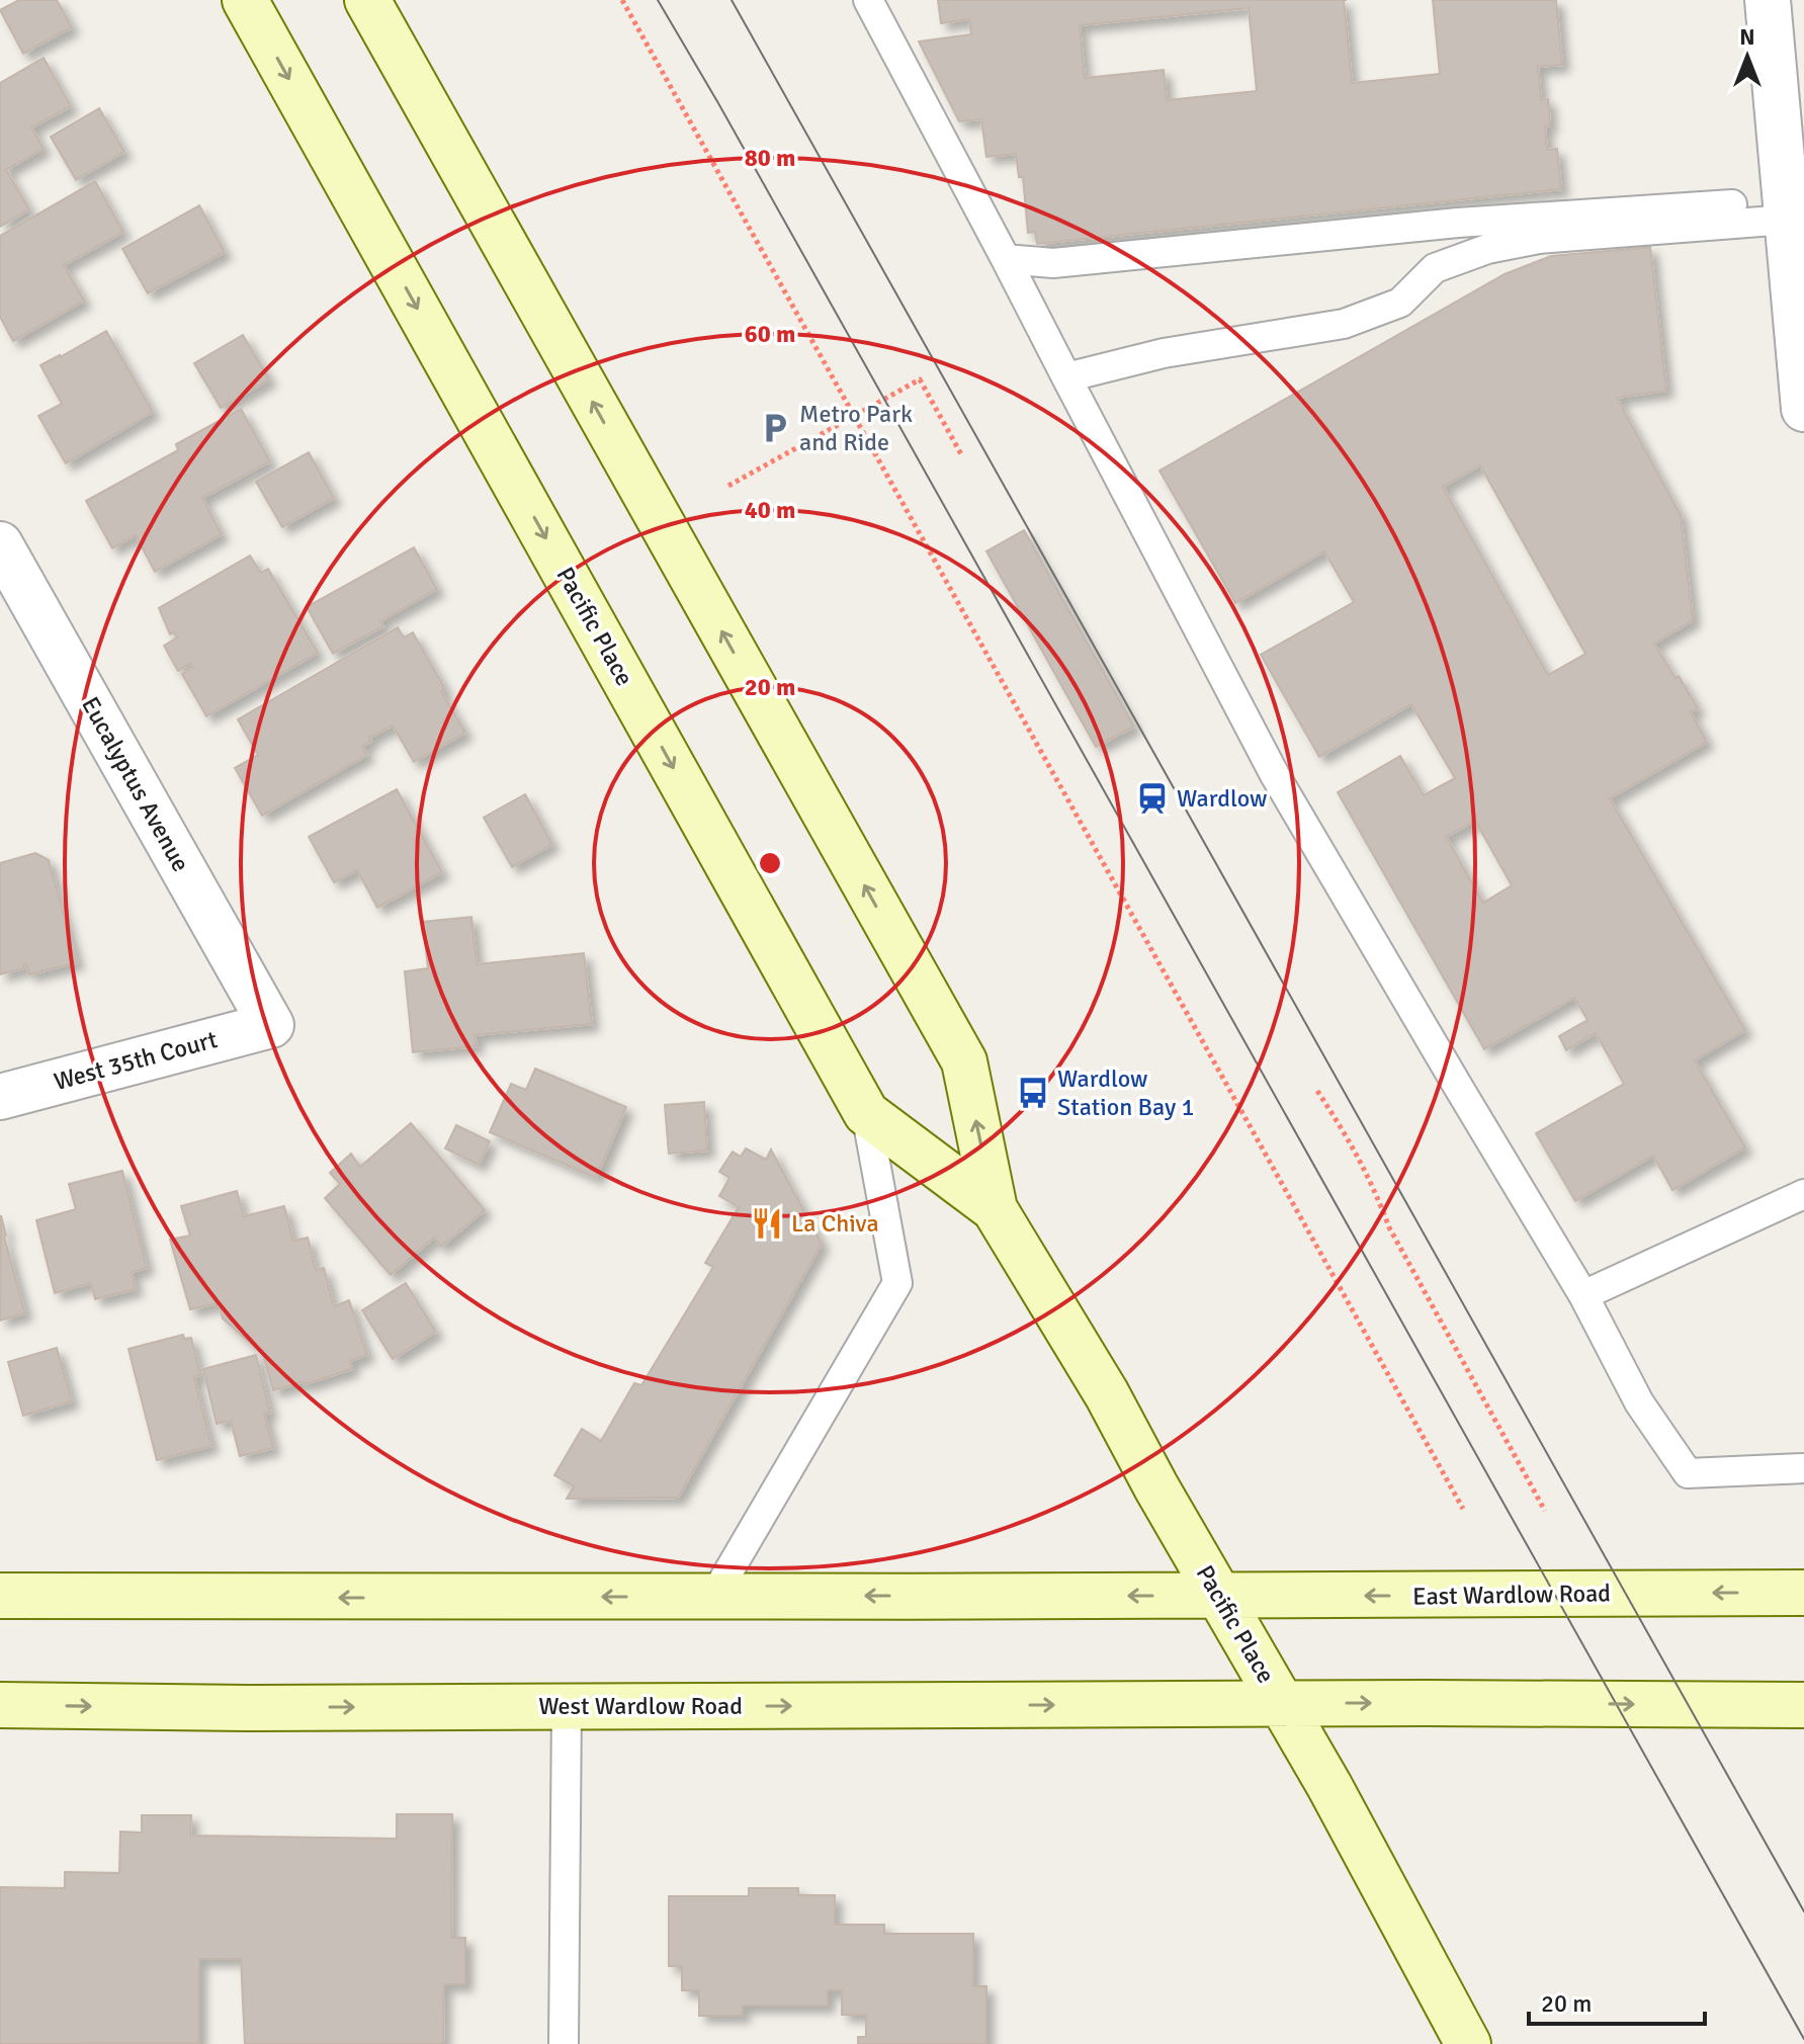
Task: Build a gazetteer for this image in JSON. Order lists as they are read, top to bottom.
{
  "streets": {
    "main road": ["Pacific Place", "East Wardlow Road", "West Wardlow Road"],
    "street": ["Eucalyptus Avenue", "West 35th Court"]
  },
  "crossings": [
    ["Pacific Place", "East Wardlow Road"],
    ["Pacific Place", "West Wardlow Road"],
    ["Eucalyptus Avenue", "West 35th Court"]
  ],
  "places": {
    "parking": ["Metro Park and Ride"],
    "station": ["Wardlow"],
    "bus stop": ["Wardlow Station Bay 1"],
    "restaurant": ["La Chiva"]
  },
  "scale_bar": "20 m",
  "north": "top",
  "rings": [
    "80 m",
    "60 m",
    "40 m",
    "20 m"
  ]
}
